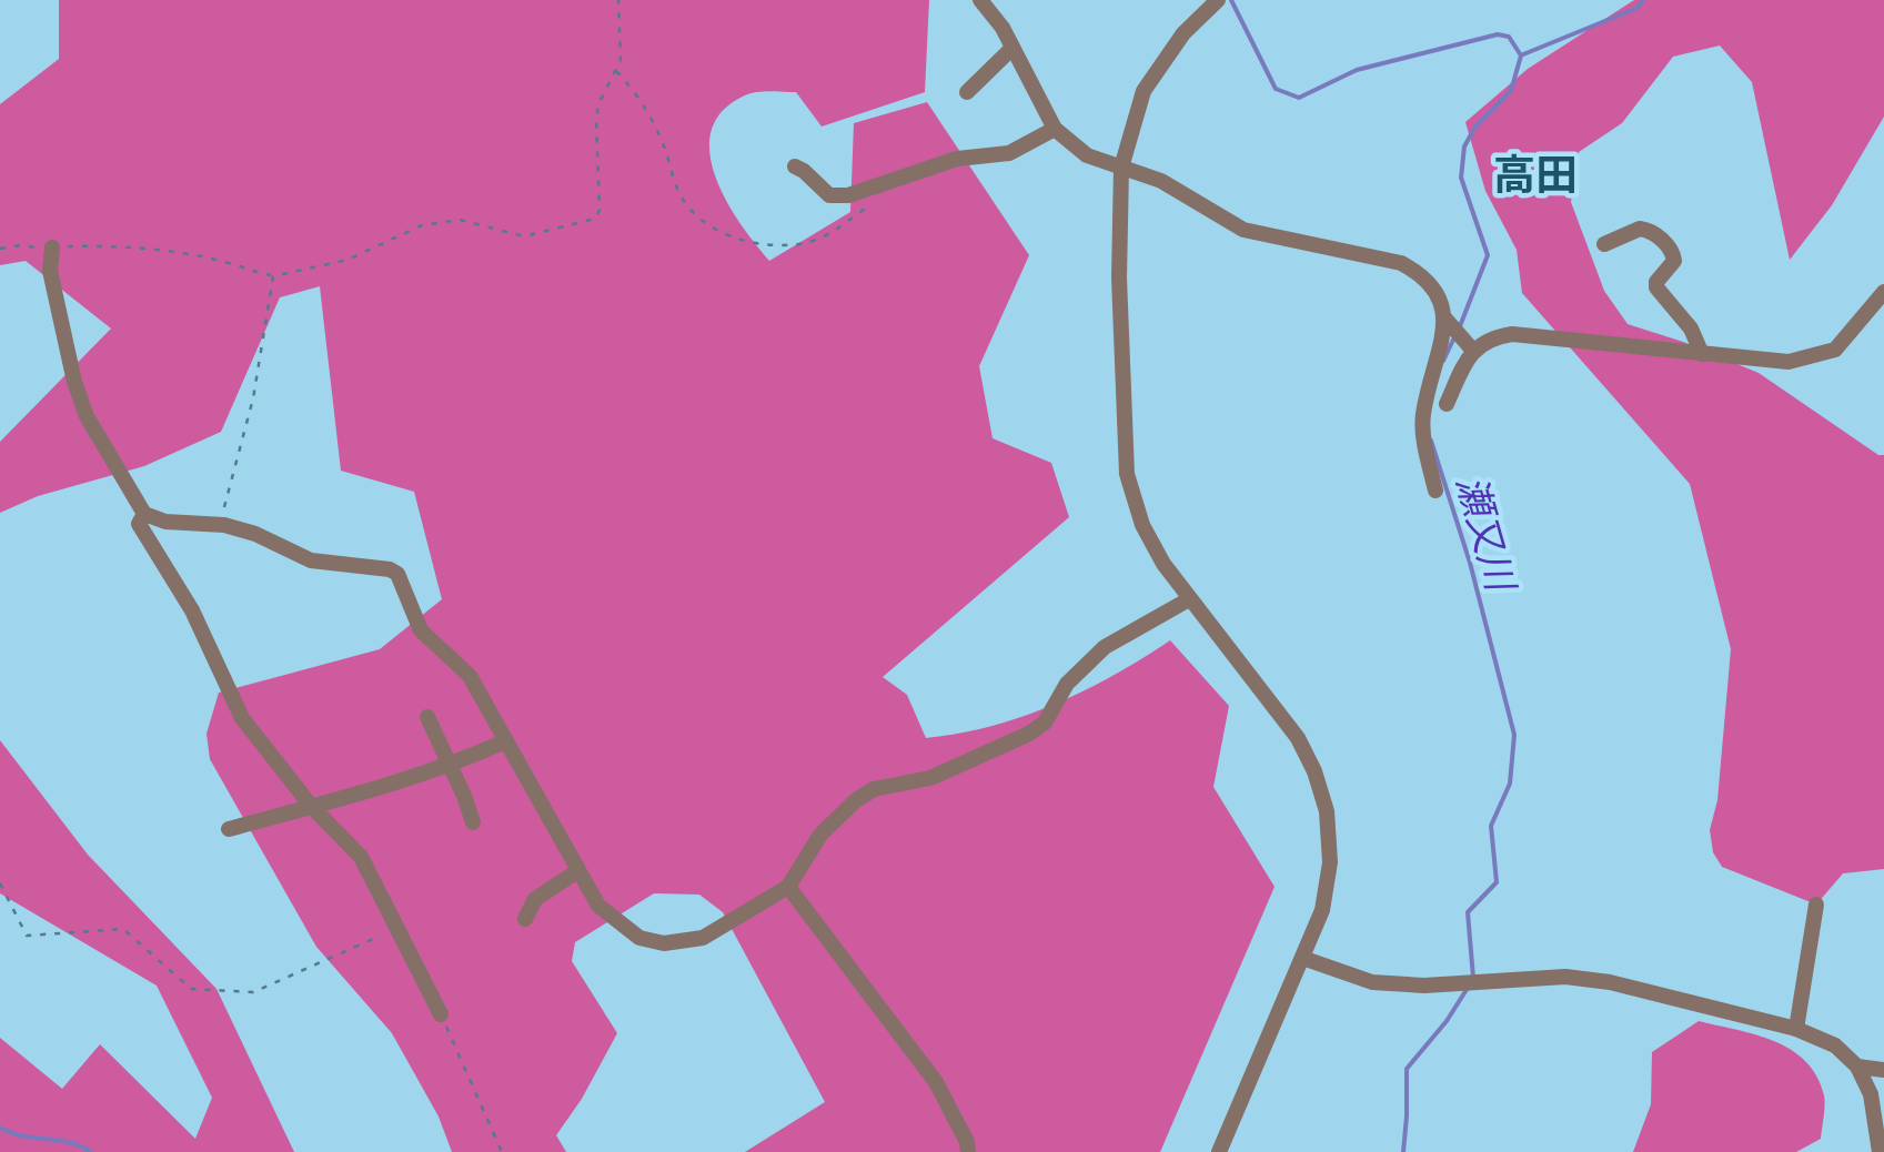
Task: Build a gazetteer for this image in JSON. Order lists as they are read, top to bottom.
{
  "districts": ["高田"],
  "water": ["瀬又川"]
}
